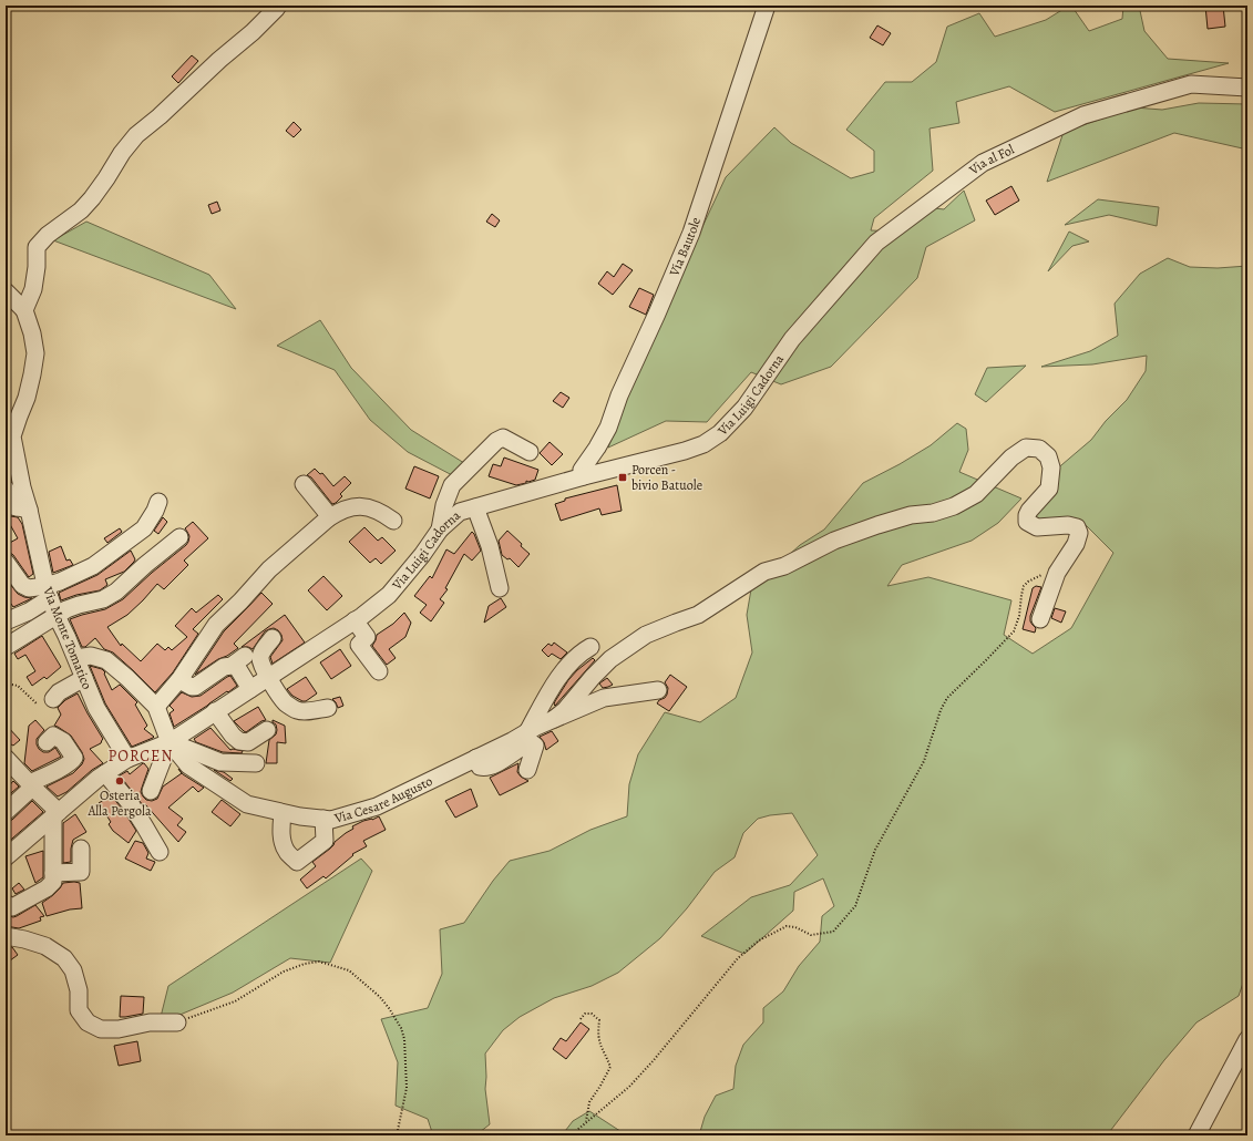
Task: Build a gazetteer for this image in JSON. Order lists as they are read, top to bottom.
{
  "streets": {
    "street": [
      "Via al Fol",
      "Via Bautole",
      "Via Luigi Cadorna",
      "Via Monte Tomatico",
      "Via Cesare Augusto"
    ]
  },
  "crossings": [
    ["Via al Fol", "Via Luigi Cadorna"],
    ["Via Bautole", "Via Luigi Cadorna"],
    ["Via Luigi Cadorna", "Via Monte Tomatico"],
    ["Via Luigi Cadorna", "Via Cesare Augusto"]
  ],
  "districts": ["PORCEN"],
  "places": {
    "transit": ["Porcen - bivio Batuole"],
    "other": ["Osteria Alla Pergola"]
  }
}
